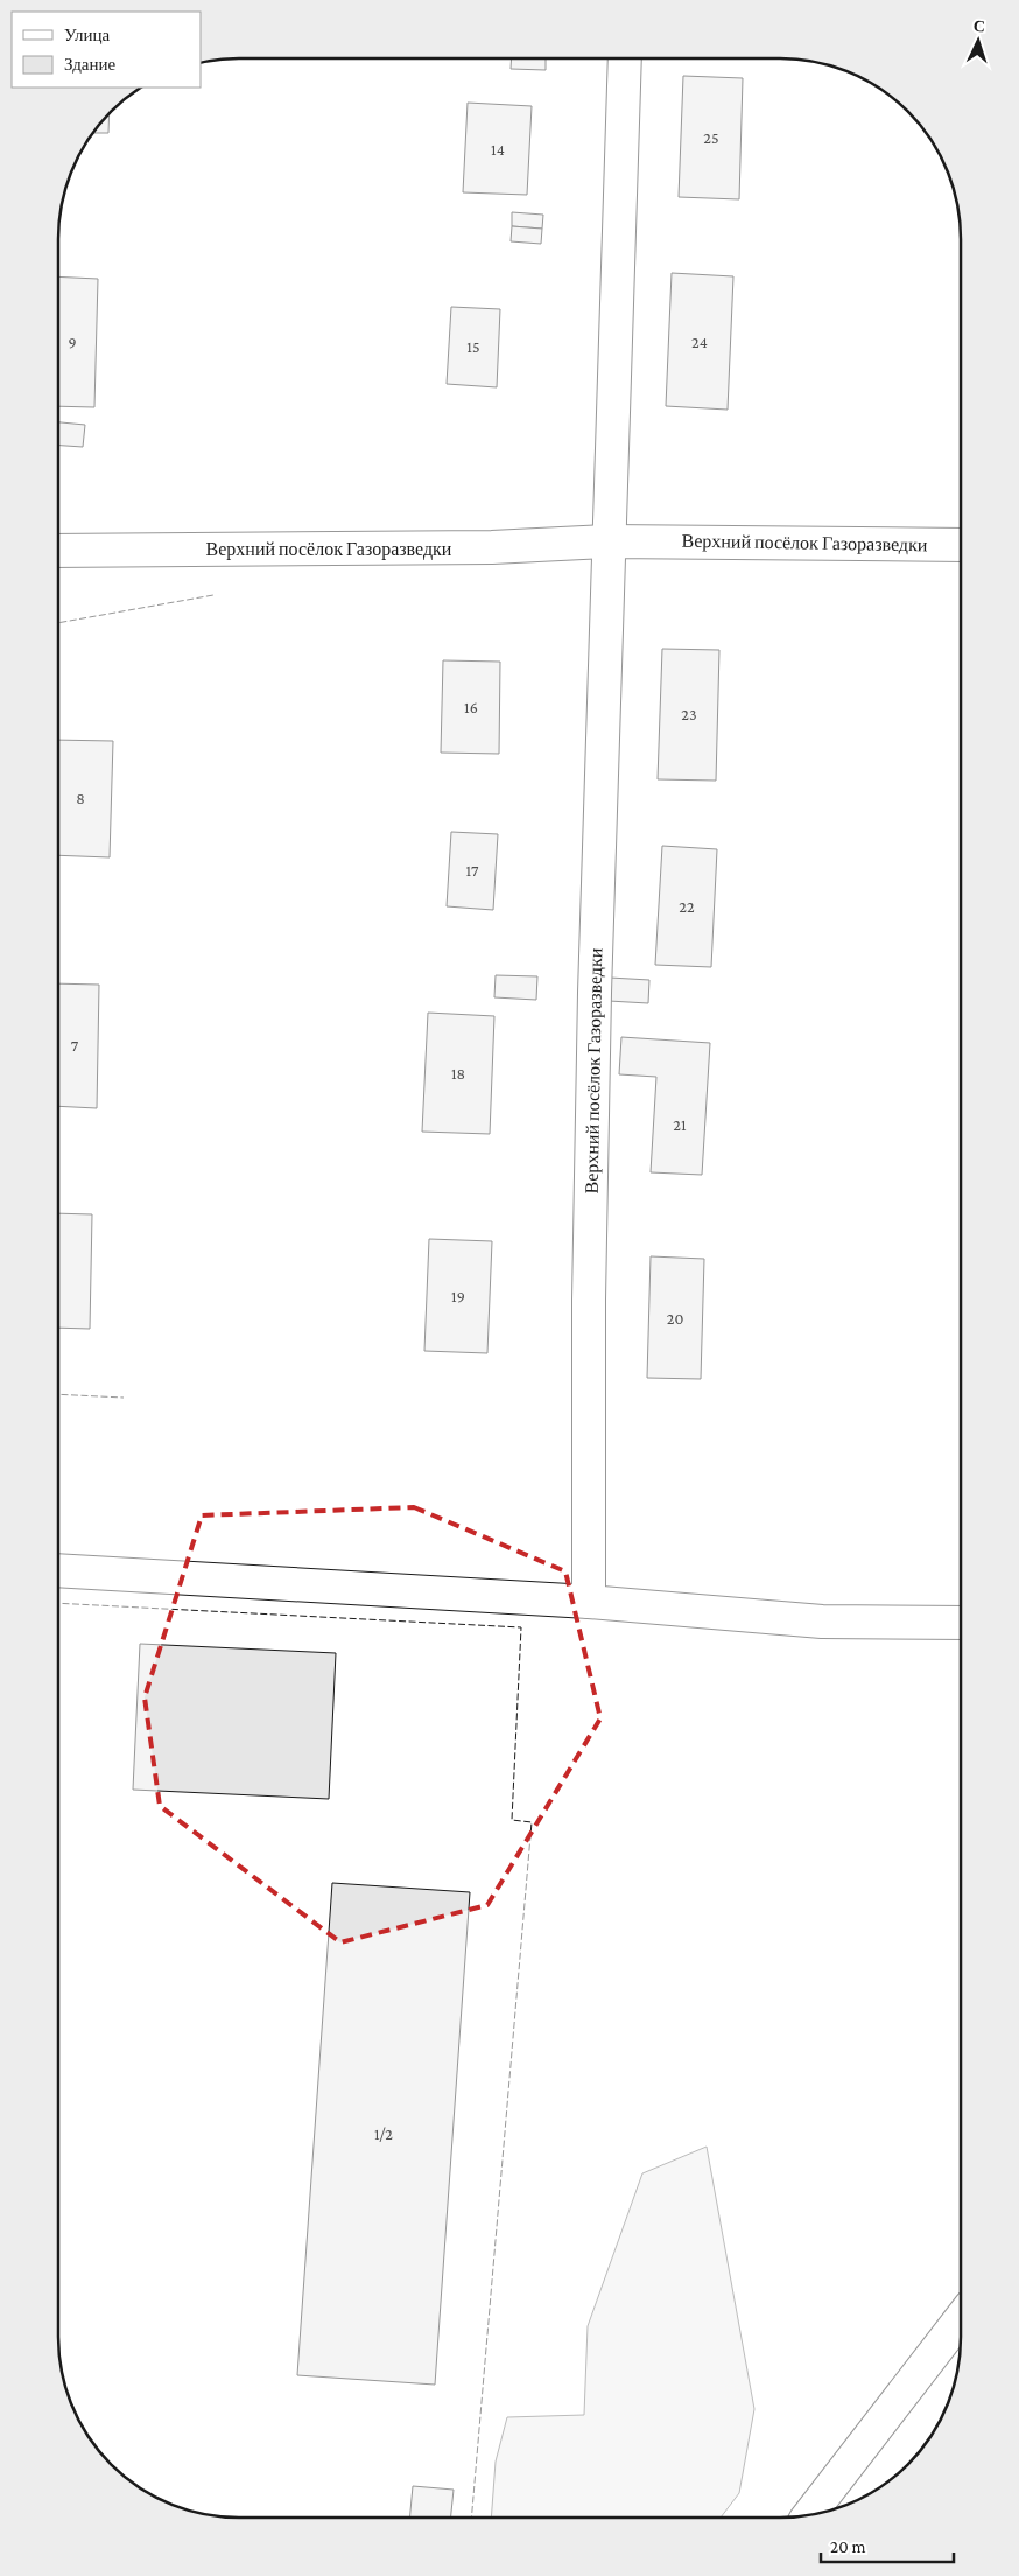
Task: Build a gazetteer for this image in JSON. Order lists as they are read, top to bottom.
{
  "streets": {
    "street": ["Верхний посёлок Газоразведки"]
  },
  "house_numbers": [
    "25",
    "14",
    "9",
    "24",
    "15",
    "16",
    "23",
    "8",
    "17",
    "22",
    "7",
    "18",
    "21",
    "19",
    "20",
    "1/2"
  ],
  "legend": ["Улица", "Здание"],
  "scale_bar": "20 m",
  "north": "top"
}
